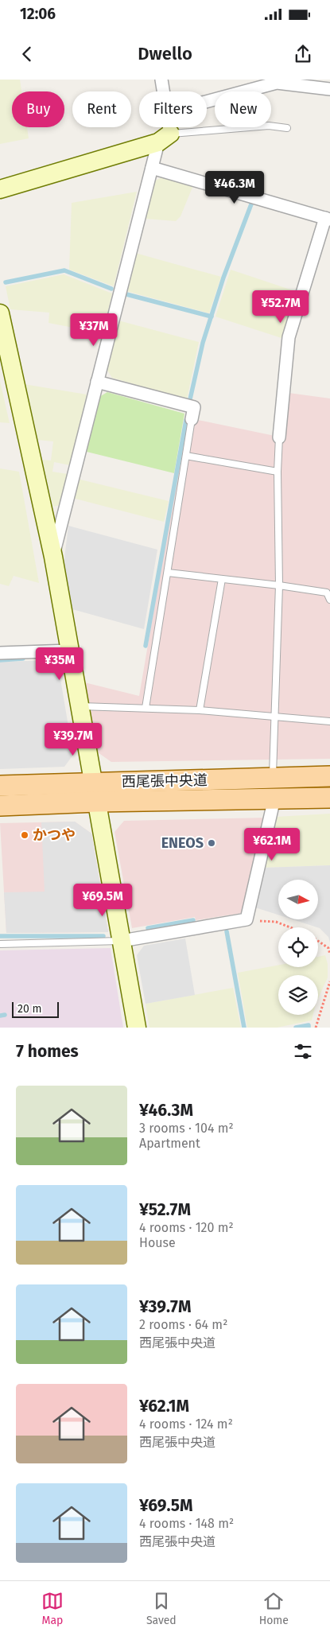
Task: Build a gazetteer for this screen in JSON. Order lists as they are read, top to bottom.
{
  "streets": {
    "main road": ["西尾張中央道"]
  },
  "places": ["かつや", "ENEOS"],
  "scale_bar": "20 m",
  "north": "right",
  "page": {
    "status": "12:06",
    "header": "Dwello",
    "chip": [
      "Buy",
      "Rent",
      "Filters",
      "New"
    ],
    "price": [
      "¥46.3M",
      "¥52.7M",
      "¥37M",
      "¥35M",
      "¥39.7M",
      "¥62.1M",
      "¥69.5M"
    ],
    "scale": "20 m",
    "heading": "7 homes",
    "list": [
      {
        "name": "¥46.3M",
        "note": "3 rooms · 104 m² · Apartment"
      },
      {
        "name": "¥52.7M",
        "note": "4 rooms · 120 m² · House"
      },
      {
        "name": "¥39.7M",
        "note": "2 rooms · 64 m² · 西尾張中央道"
      },
      {
        "name": "¥62.1M",
        "note": "4 rooms · 124 m² · 西尾張中央道"
      },
      {
        "name": "¥69.5M",
        "note": "4 rooms · 148 m² · 西尾張中央道"
      }
    ],
    "tabs": ["Map", "Saved", "Home"]
  }
}
